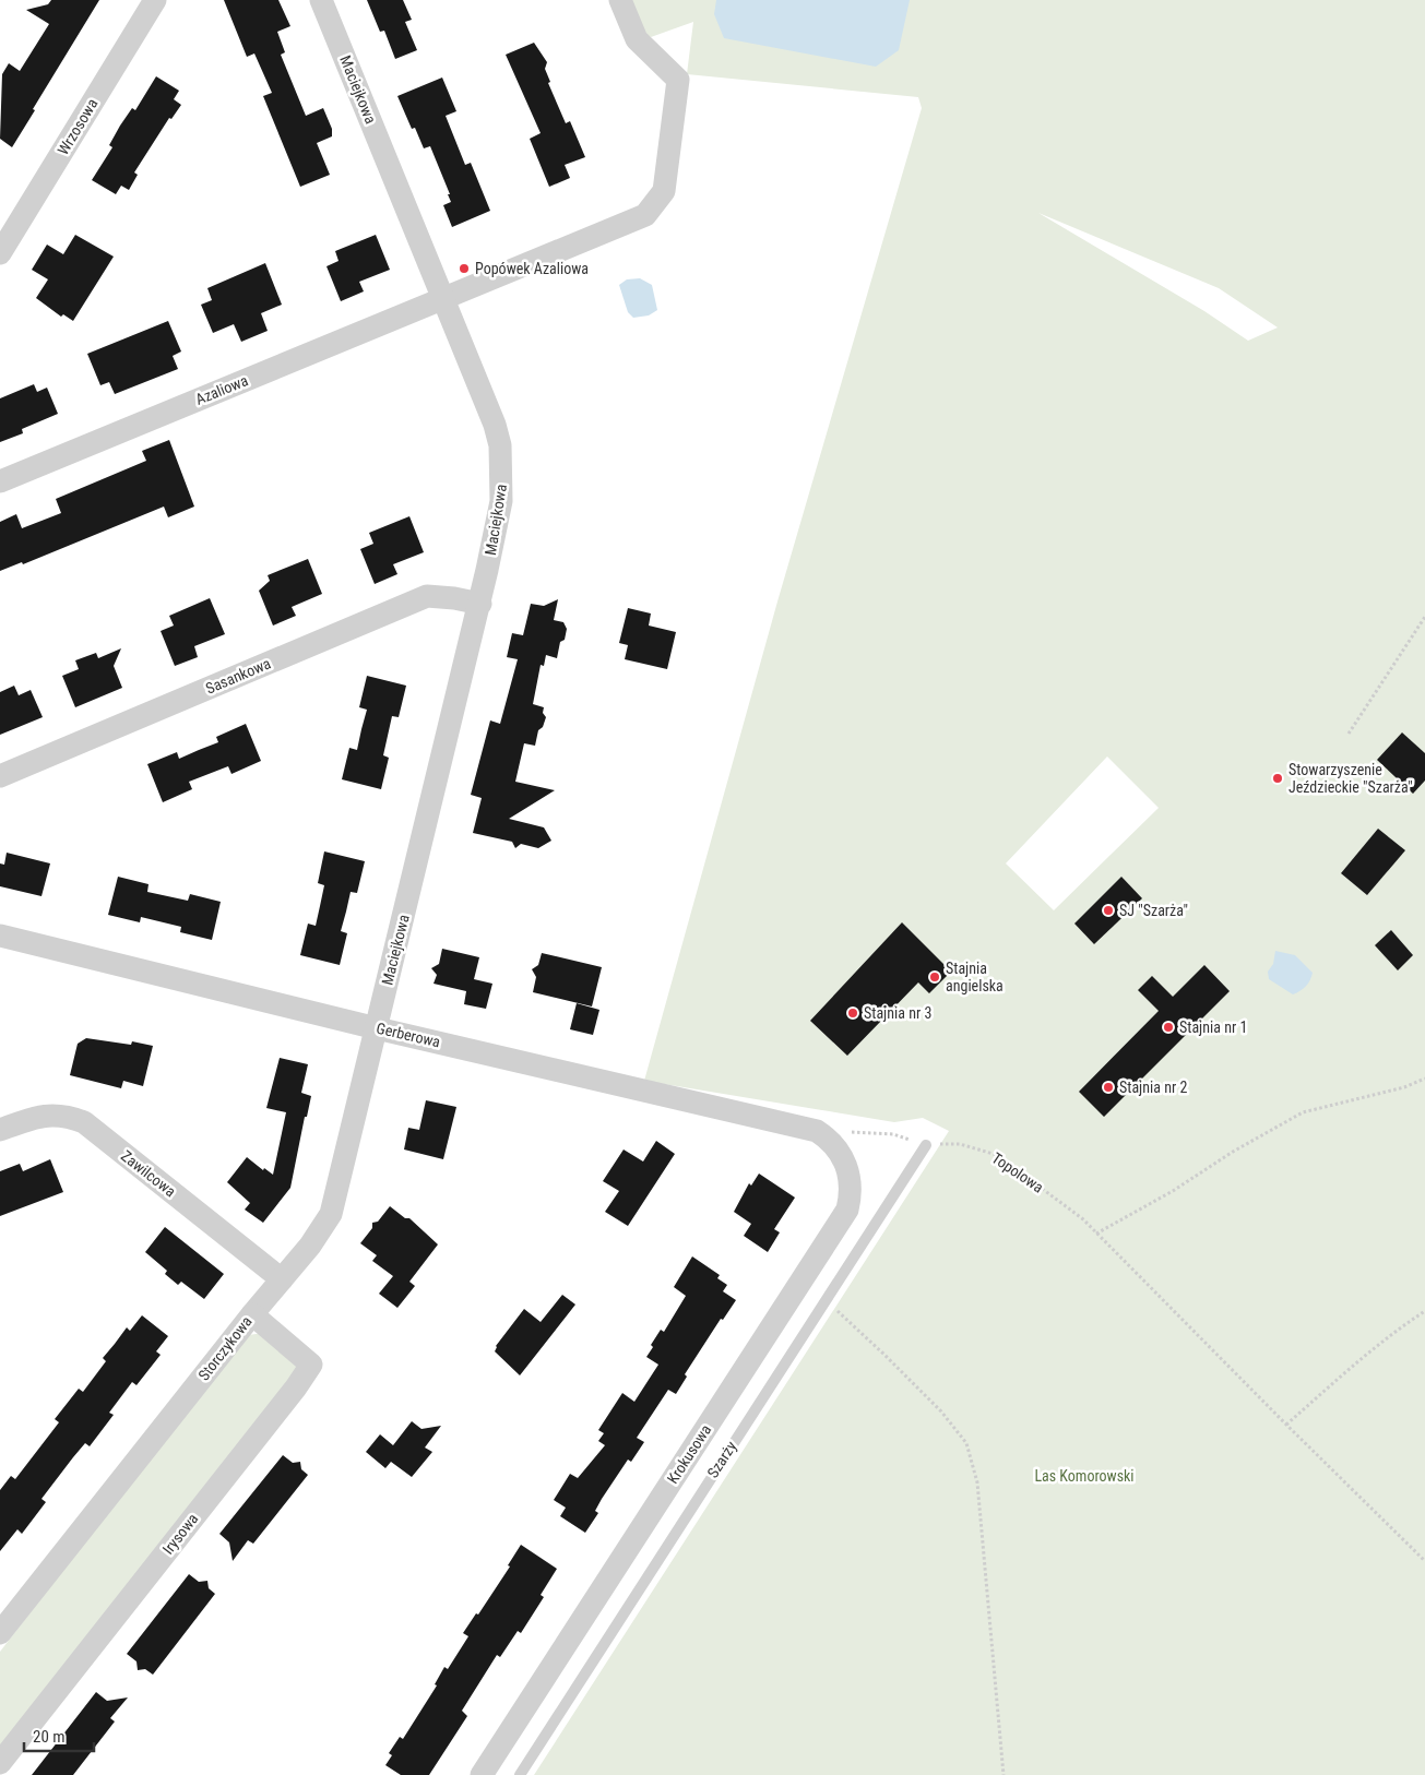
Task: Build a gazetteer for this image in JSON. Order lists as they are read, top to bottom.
{
  "streets": {
    "street": [
      "Maciejkowa",
      "Wrzosowa",
      "Azaliowa",
      "Sasankowa",
      "Gerberowa",
      "Zawilcowa",
      "Storczykowa",
      "Krokusowa",
      "Irysowa"
    ],
    "lane": ["Szarży"],
    "path": ["Topolowa"]
  },
  "crossings": [
    ["Maciejkowa", "Azaliowa"],
    ["Maciejkowa", "Sasankowa"],
    ["Maciejkowa", "Gerberowa"],
    ["Maciejkowa", "Storczykowa"],
    ["Gerberowa", "Storczykowa"],
    ["Gerberowa", "Krokusowa"],
    ["Topolowa", "Szarży"],
    ["Zawilcowa", "Storczykowa"],
    ["Storczykowa", "Irysowa"]
  ],
  "parks": ["Las Komorowski"],
  "places": [
    "Popówek Azaliowa",
    "Stowarzyszenie Jeździeckie \"Szarża\"",
    "SJ \"Szarża\"",
    "Stajnia angielska",
    "Stajnia nr 3",
    "Stajnia nr 1",
    "Stajnia nr 2"
  ],
  "scale_bar": "20 m"
}
